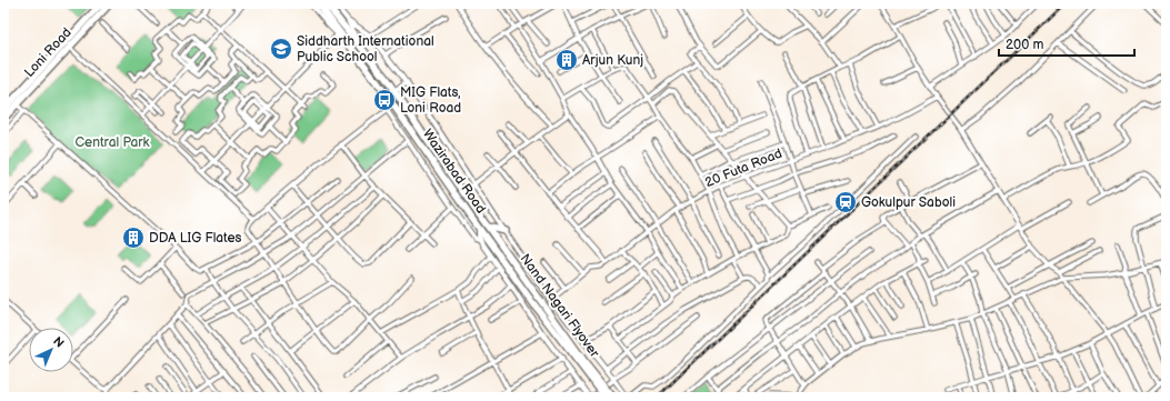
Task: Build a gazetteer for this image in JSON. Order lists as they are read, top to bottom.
{
  "streets": {
    "highway": ["Loni Road", "Wazirabad Road", "Nand Nagari Flyover"],
    "street": ["20 Futa Road"]
  },
  "crossings": [
    ["Wazirabad Road", "Nand Nagari Flyover"]
  ],
  "parks": ["Central Park"],
  "places": {
    "school or university": ["Siddharth International Public School"],
    "building": ["Arjun Kunj", "DDA LIG Flates"],
    "bus stop": ["MIG Flats, Loni Road"],
    "station": ["Gokulpur Saboli"]
  },
  "scale_bar": "200 m",
  "north": "top right"
}
